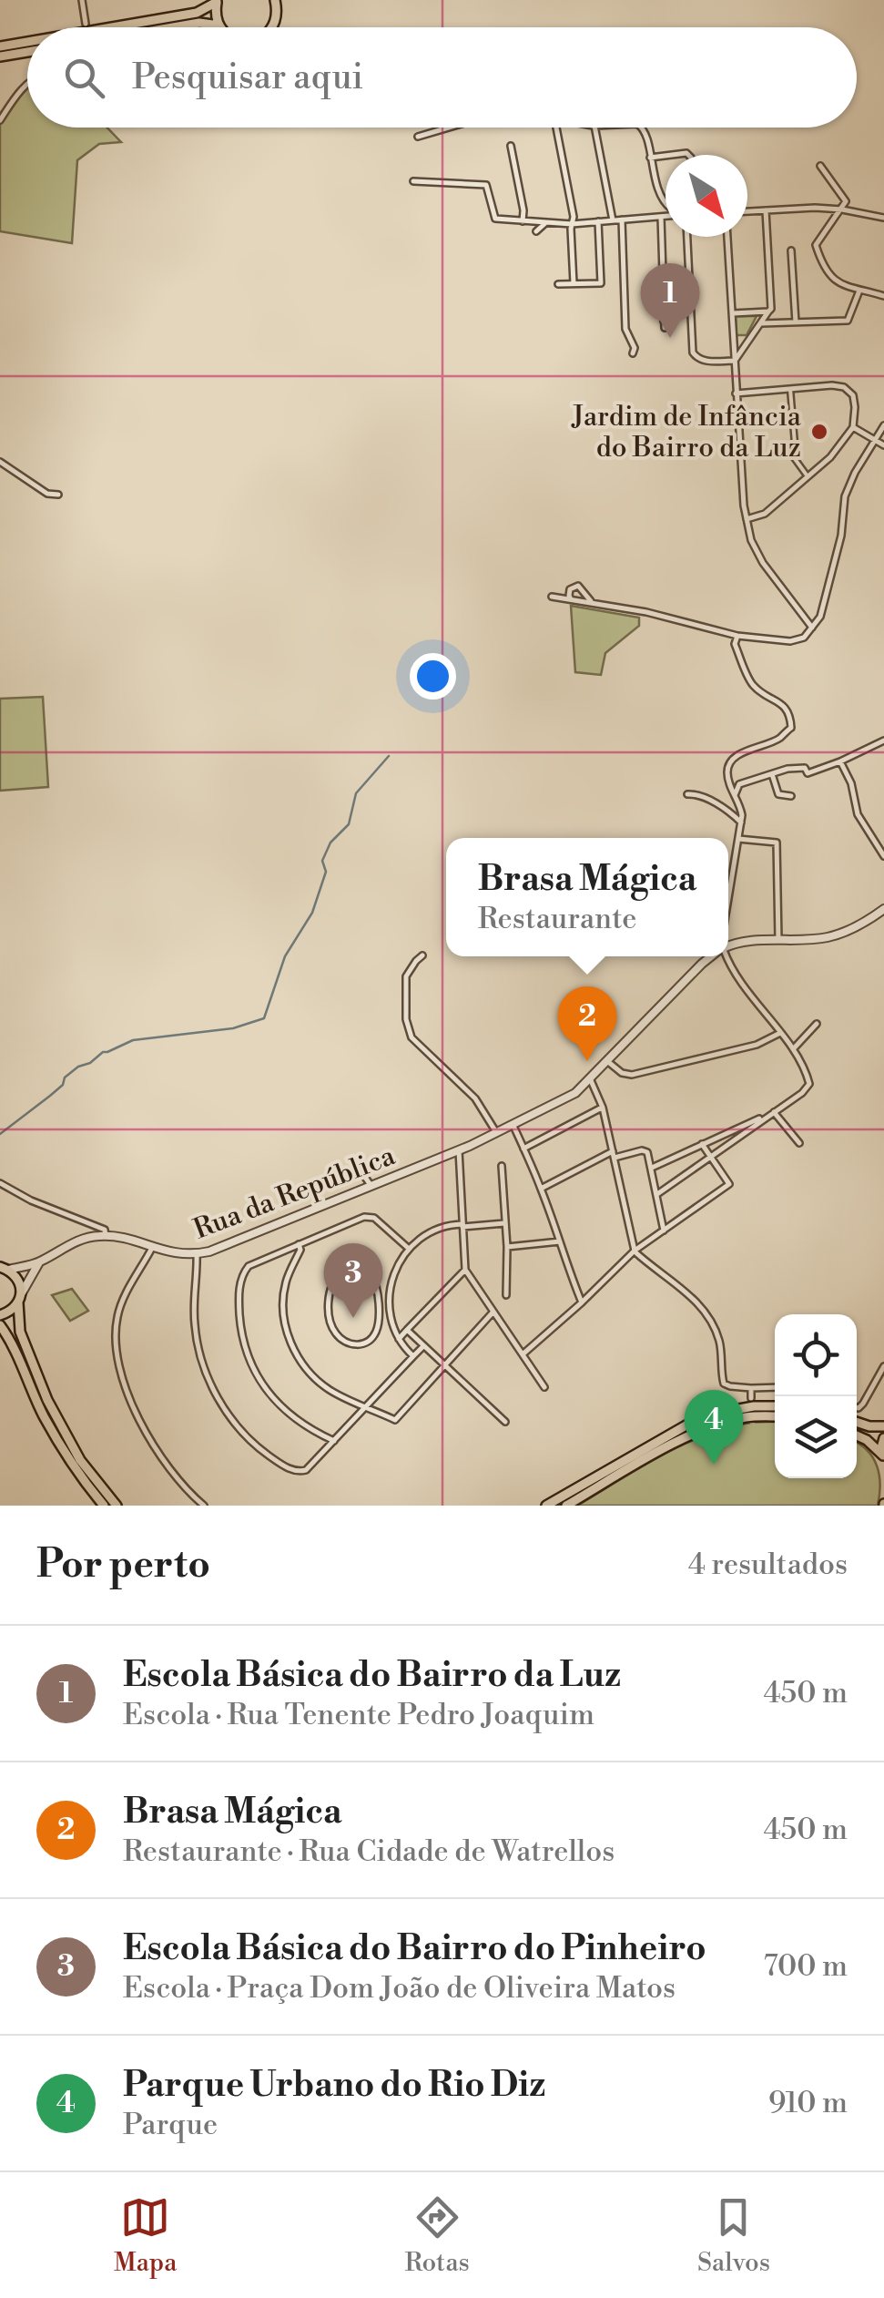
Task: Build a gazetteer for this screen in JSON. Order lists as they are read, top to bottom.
{
  "streets": {
    "street": ["Rua da República"]
  },
  "places": ["Jardim de Infância do Bairro da Luz"],
  "north": "bottom right",
  "page": {
    "search": "Pesquisar aqui",
    "pins": [
      "1",
      "2",
      "3",
      "4"
    ],
    "popup": ["Brasa Mágica", "Restaurante"],
    "heading": ["Por perto", "4 resultados"],
    "list": [
      {
        "mark": "1",
        "name": "Escola Básica do Bairro da Luz",
        "note": "Escola · Rua Tenente Pedro Joaquim",
        "value": "450 m"
      },
      {
        "mark": "2",
        "name": "Brasa Mágica",
        "note": "Restaurante · Rua Cidade de Watrellos",
        "value": "450 m"
      },
      {
        "mark": "3",
        "name": "Escola Básica do Bairro do Pinheiro",
        "note": "Escola · Praça Dom João de Oliveira Matos",
        "value": "700 m"
      },
      {
        "mark": "4",
        "name": "Parque Urbano do Rio Diz",
        "note": "Parque",
        "value": "910 m"
      }
    ],
    "nav": ["Mapa", "Rotas", "Salvos"]
  }
}
